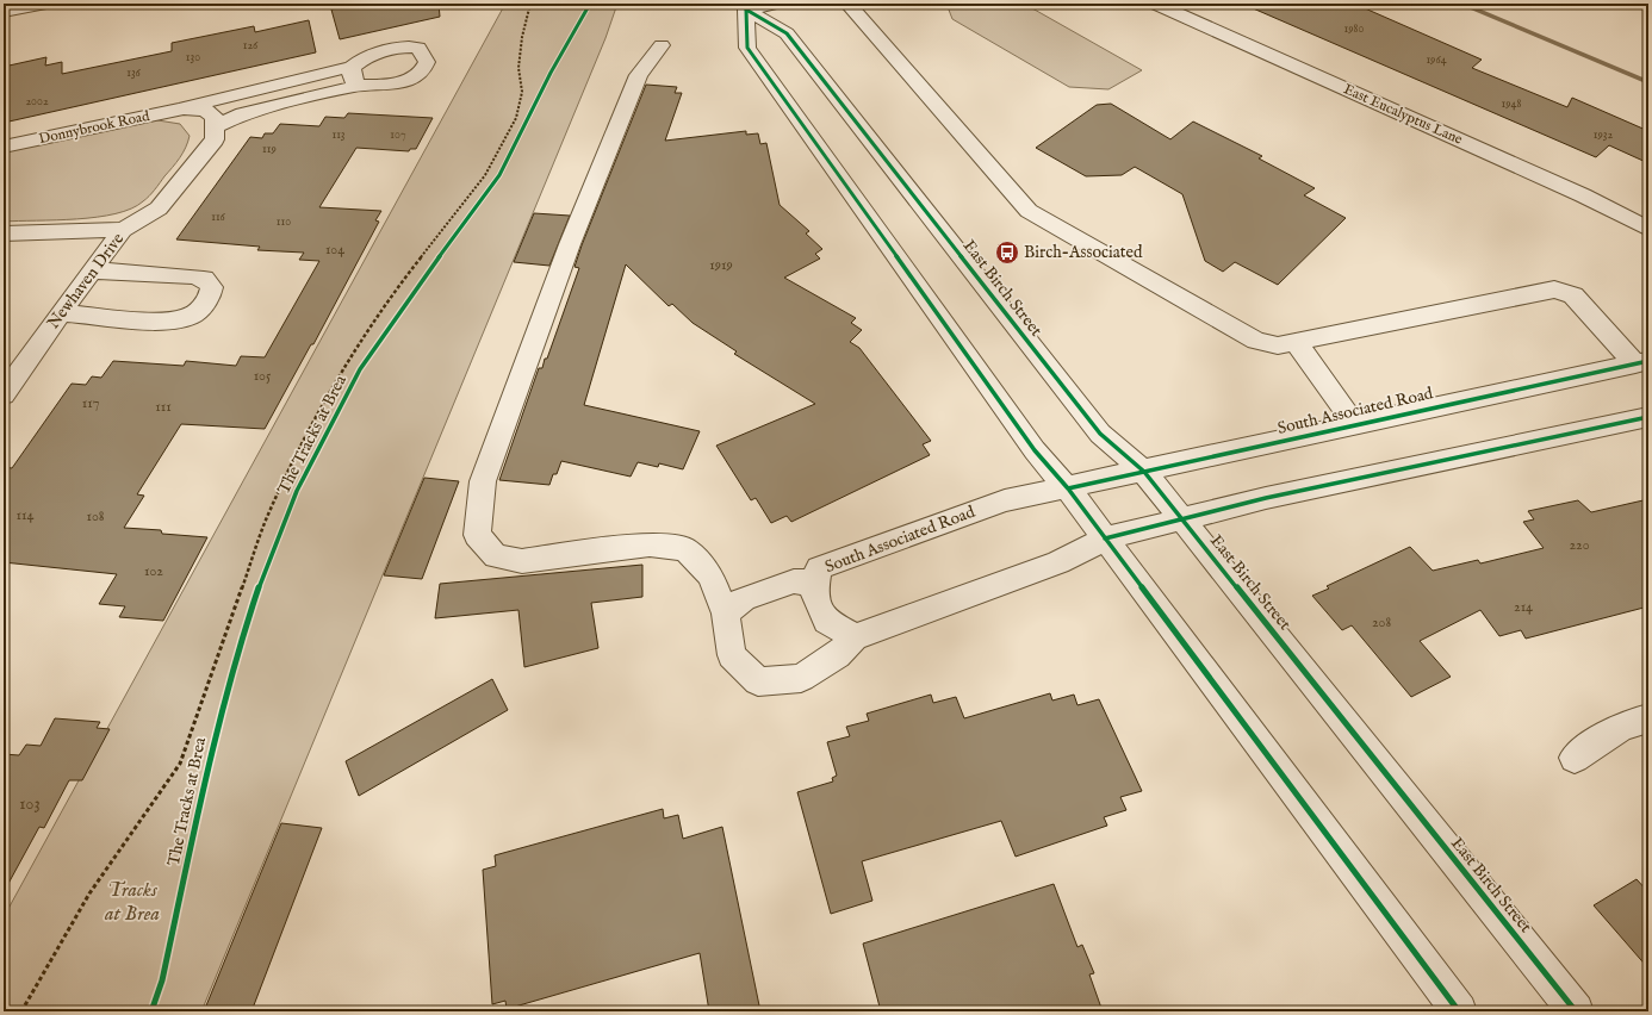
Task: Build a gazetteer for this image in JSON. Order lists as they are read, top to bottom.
{
  "streets": {
    "street": [
      "East Eucalyptus Lane",
      "Donnybrook Road",
      "Newhaven Drive",
      "East Birch Street",
      "South Associated Road"
    ],
    "cycle path": ["The Tracks at Brea"]
  },
  "crossings": [
    ["Donnybrook Road", "Newhaven Drive"],
    ["East Birch Street", "South Associated Road"]
  ],
  "parks": ["Tracks at Brea"],
  "places": {
    "bus stop": ["Birch-Associated"]
  },
  "house_numbers": [
    "1980",
    "126",
    "130",
    "1964",
    "136",
    "2002",
    "1948",
    "113",
    "107",
    "1932",
    "119",
    "116",
    "110",
    "104",
    "1919",
    "105",
    "117",
    "111",
    "114",
    "108",
    "220",
    "102",
    "214",
    "208",
    "103"
  ]
}
